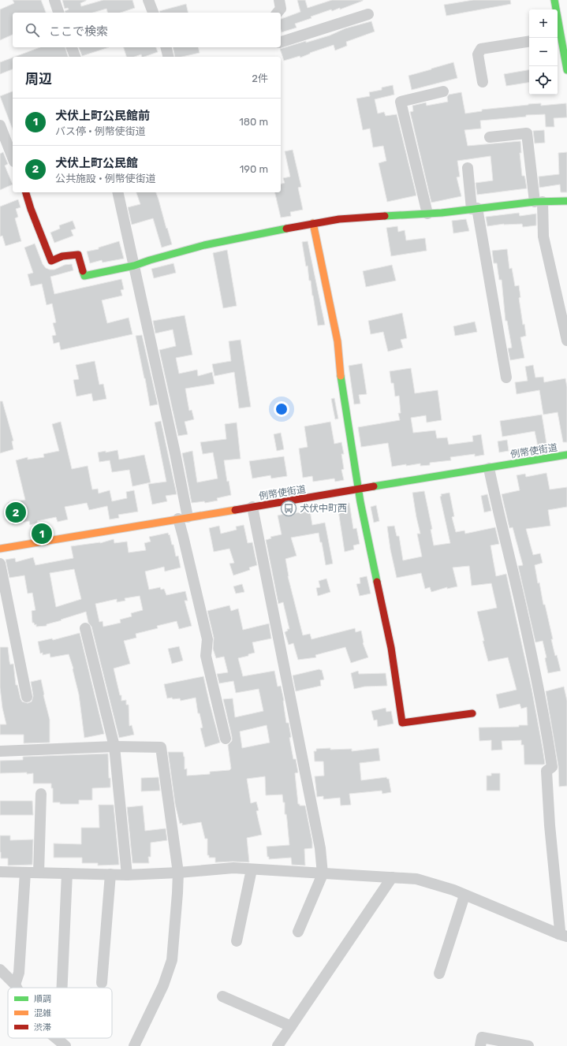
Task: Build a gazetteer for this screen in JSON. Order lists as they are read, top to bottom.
{
  "streets": {
    "street": ["例幣使街道"]
  },
  "places": {
    "bus stop": ["犬伏中町西"]
  },
  "legend": ["順調", "混雑", "渋滞"],
  "page": {
    "map_buttons": ["+", "−"],
    "search": "ここで検索",
    "heading": ["周辺", "2件"],
    "list": [
      {
        "mark": "1",
        "name": "犬伏上町公民館前",
        "note": "バス停 · 例幣使街道",
        "value": "180 m"
      },
      {
        "mark": "2",
        "name": "犬伏上町公民館",
        "note": "公共施設 · 例幣使街道",
        "value": "190 m"
      }
    ],
    "pins": ["2", "1"]
  }
}
